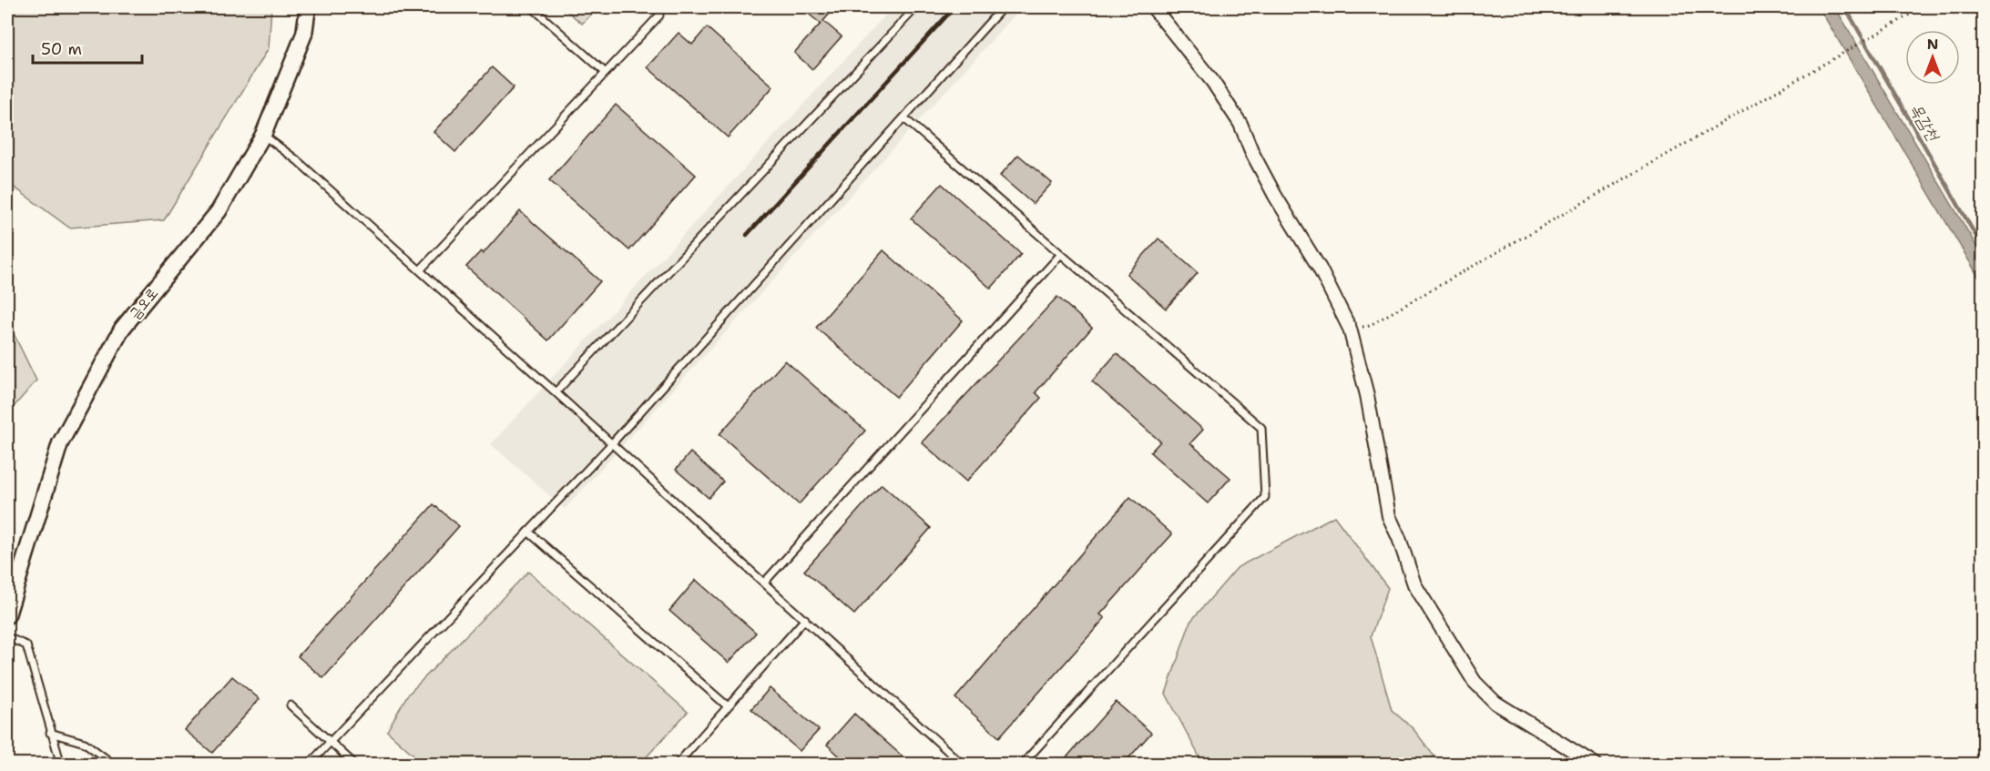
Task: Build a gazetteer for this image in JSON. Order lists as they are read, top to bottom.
{
  "streets": {
    "street": ["금오로"]
  },
  "water": ["목감천"],
  "scale_bar": "50 m",
  "north": "top"
}
